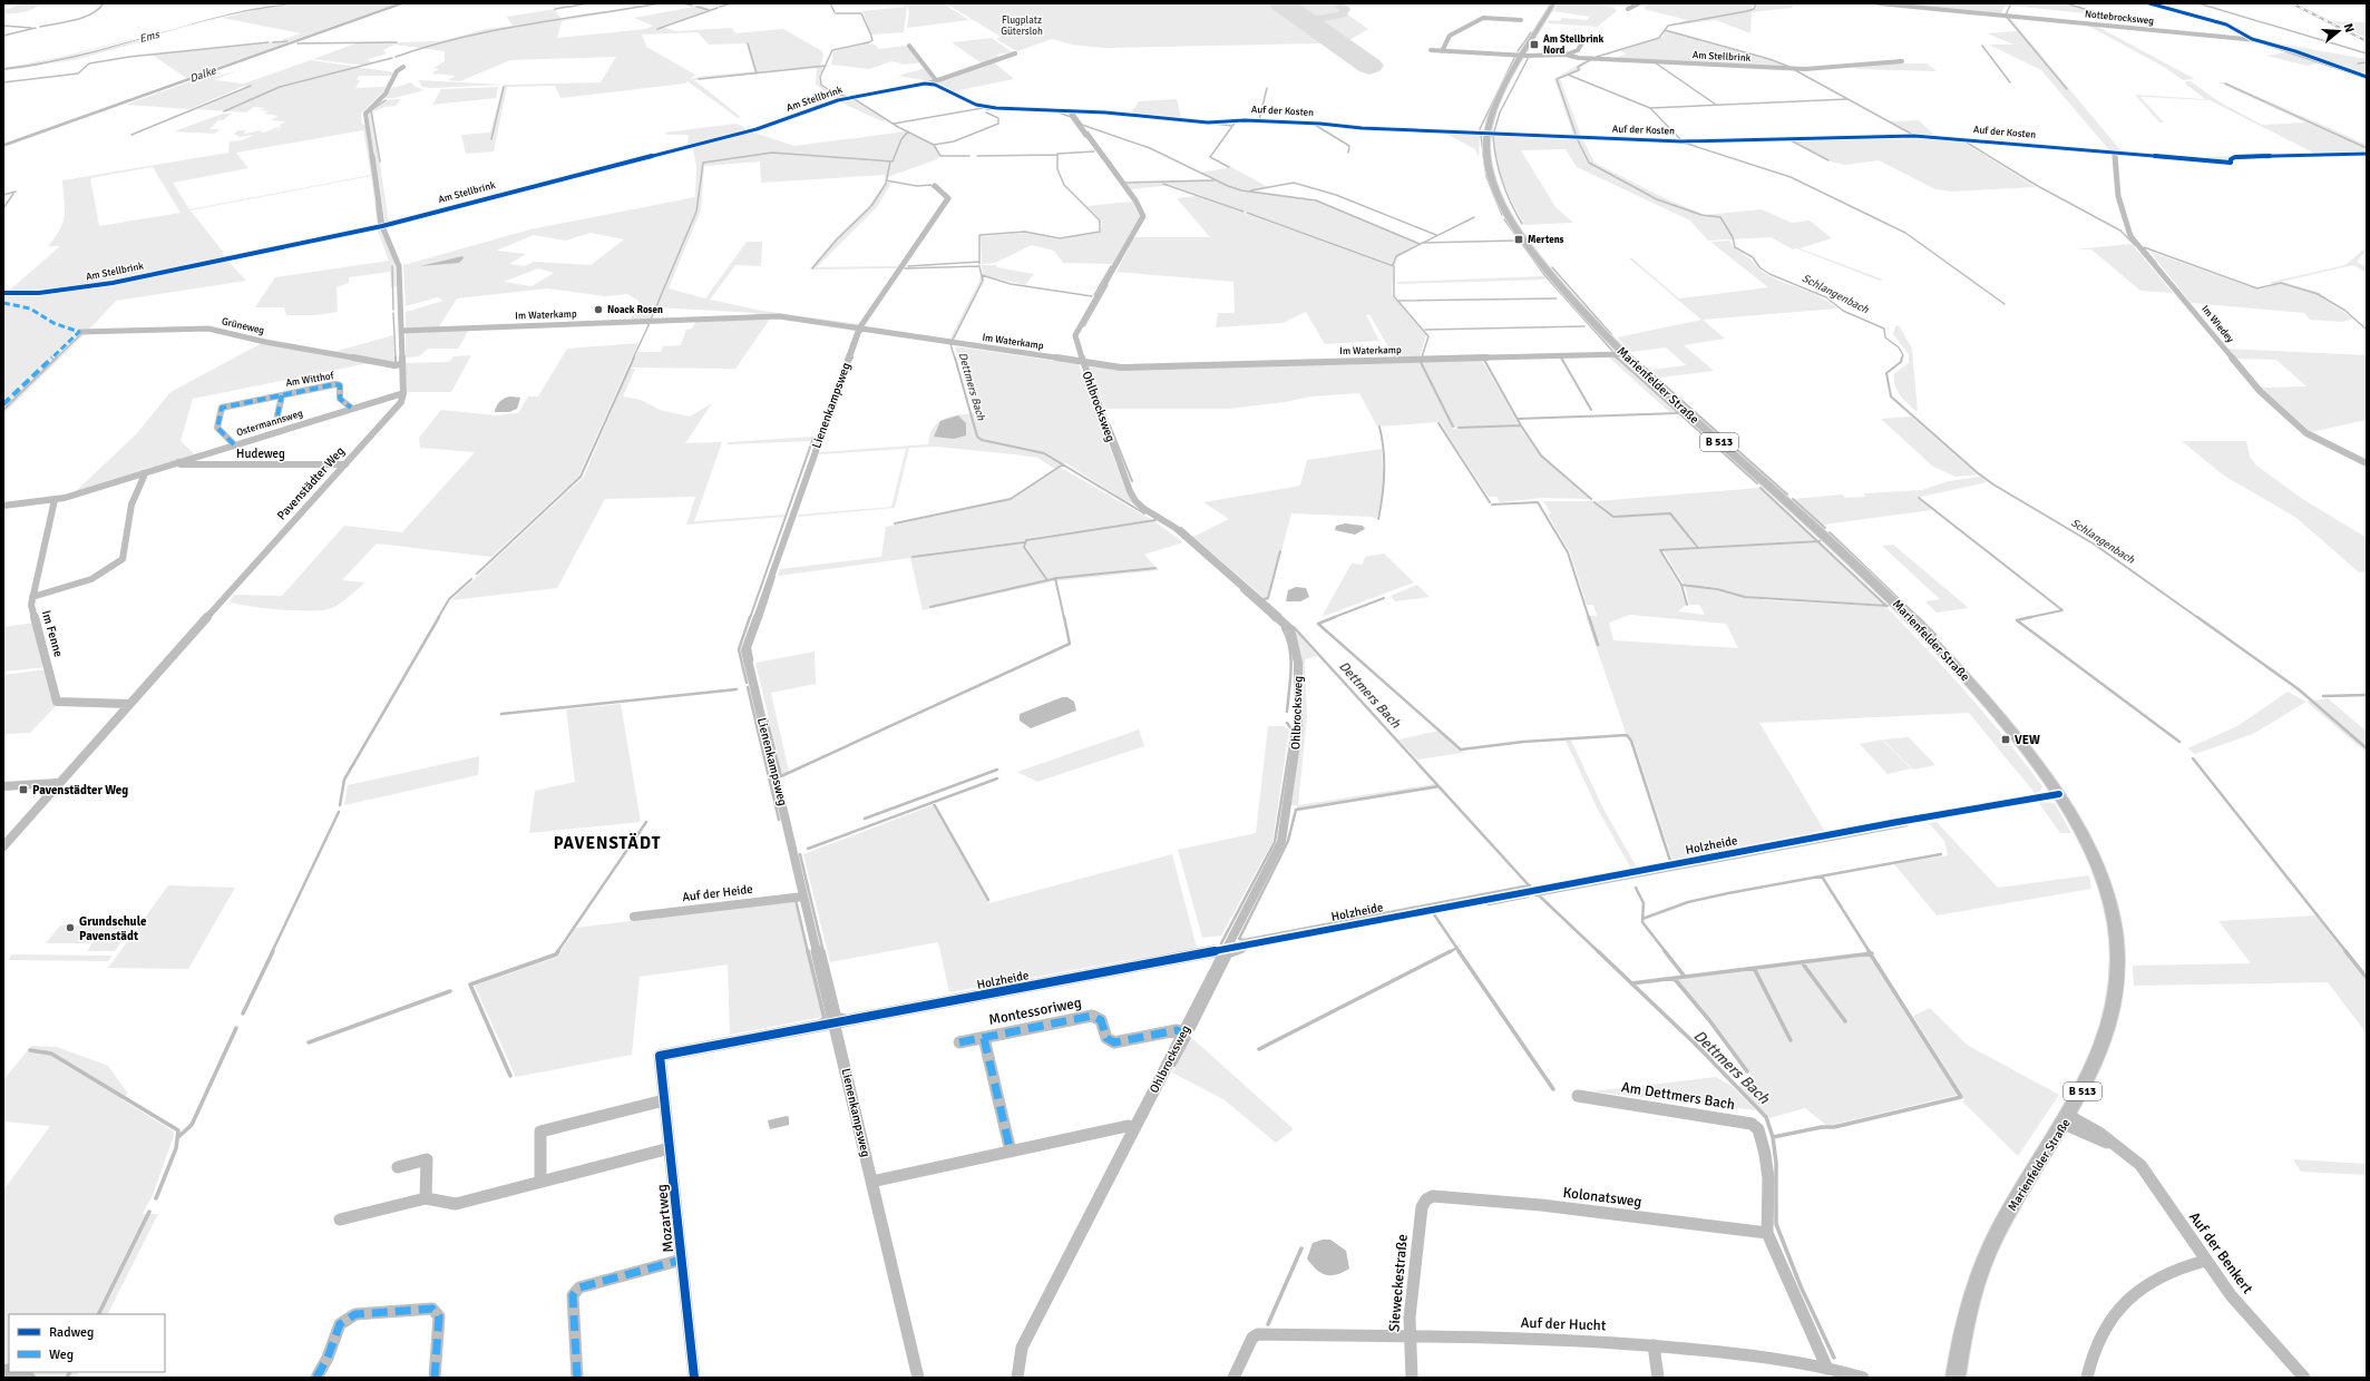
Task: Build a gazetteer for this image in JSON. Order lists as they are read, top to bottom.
{
  "streets": {
    "main road": ["Marienfelder Straße", "B 513"],
    "street": [
      "Nottebrocksweg",
      "Am Stellbrink",
      "Auf der Kosten",
      "Im Waterkamp",
      "Im Wiedey",
      "Grüneweg",
      "Am Witthof",
      "Lienenkampsweg",
      "Ohlbrocksweg",
      "Ostermannsweg",
      "Hudeweg",
      "Pavenstädter Weg",
      "Im Fenne",
      "Holzheide",
      "Auf der Heide",
      "Montessoriweg",
      "Am Dettmers Bach",
      "Kolonatsweg",
      "Mozartweg",
      "Auf der Benkert",
      "Sieweckestraße",
      "Auf der Hucht"
    ]
  },
  "crossings": [
    ["Am Stellbrink", "Auf der Kosten"],
    ["Am Stellbrink", "Marienfelder Straße"],
    ["Auf der Kosten", "Im Wiedey"],
    ["Auf der Kosten", "Marienfelder Straße"],
    ["Auf der Kosten", "Ohlbrocksweg"],
    ["Im Waterkamp", "Marienfelder Straße"],
    ["Im Waterkamp", "Lienenkampsweg"],
    ["Im Waterkamp", "Ohlbrocksweg"],
    ["Am Witthof", "Ostermannsweg"],
    ["Marienfelder Straße", "Holzheide"],
    ["Marienfelder Straße", "Auf der Benkert"],
    ["Lienenkampsweg", "Holzheide"],
    ["Lienenkampsweg", "Auf der Heide"],
    ["Ohlbrocksweg", "Holzheide"],
    ["Ohlbrocksweg", "Montessoriweg"],
    ["Ostermannsweg", "Hudeweg"],
    ["Ostermannsweg", "Pavenstädter Weg"],
    ["Ostermannsweg", "Im Fenne"],
    ["Hudeweg", "Pavenstädter Weg"],
    ["Pavenstädter Weg", "Im Fenne"],
    ["Holzheide", "Mozartweg"],
    ["Am Dettmers Bach", "Kolonatsweg"],
    ["Am Dettmers Bach", "Auf der Hucht"],
    ["Kolonatsweg", "Sieweckestraße"],
    ["Sieweckestraße", "Auf der Hucht"]
  ],
  "districts": ["PAVENSTÄDT"],
  "water": [
    "Ems",
    "Dalke",
    "Schlangenbach",
    "Dettmers Bach"
  ],
  "parks": ["Flugplatz Gütersloh"],
  "places": {
    "transit": [
      "Am Stellbrink Nord",
      "Mertens",
      "VEW",
      "Pavenstädter Weg"
    ],
    "other": ["Noack Rosen", "Grundschule Pavenstädt"]
  },
  "legend": ["Radweg", "Weg"],
  "north": "right"
}
